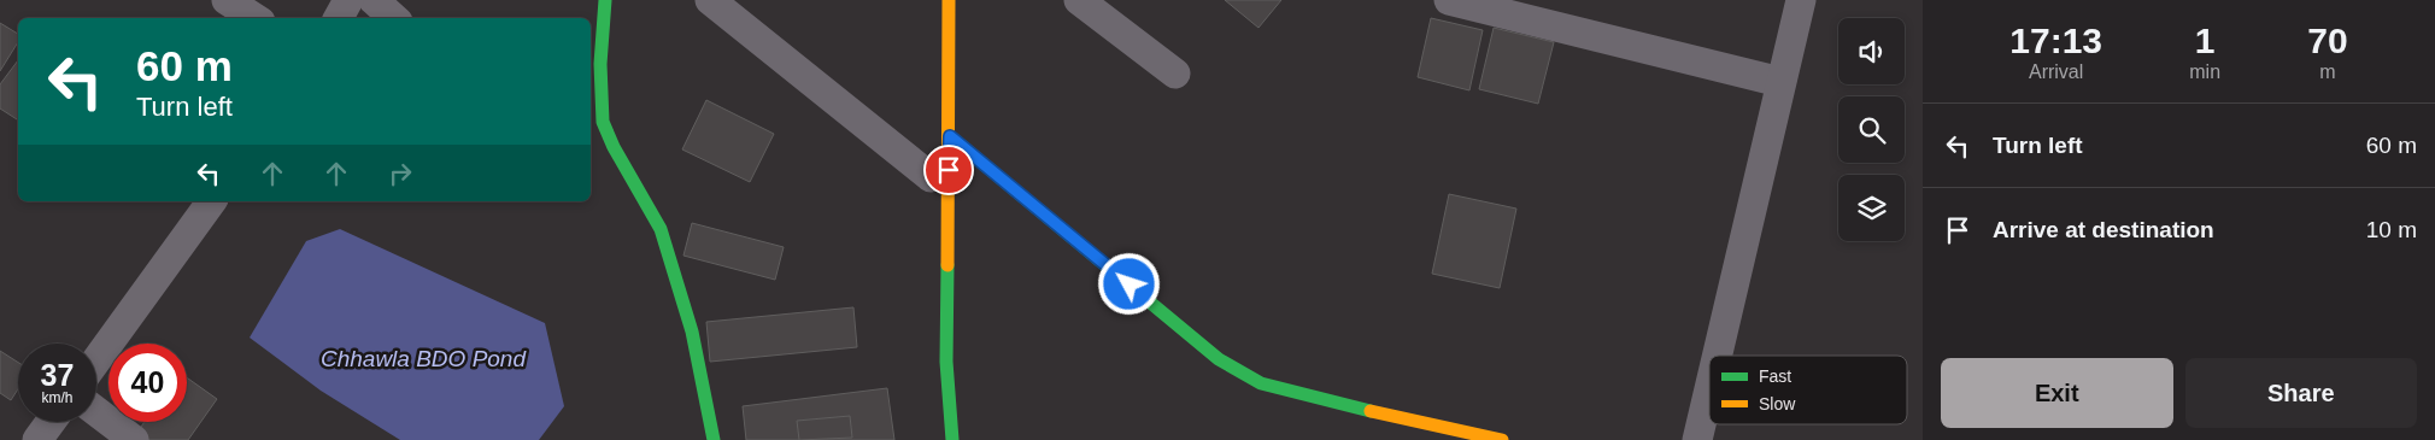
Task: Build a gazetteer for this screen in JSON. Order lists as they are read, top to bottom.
{
  "water": ["Chhawla BDO Pond"],
  "legend": ["Fast", "Slow"],
  "page": {
    "eta": [
      "17:13",
      "Arrival",
      "1",
      "min",
      "70",
      "m"
    ],
    "turn": ["60 m", "Turn left"],
    "list": [
      {
        "name": "Turn left",
        "value": "60 m"
      },
      {
        "name": "Arrive at destination",
        "value": "10 m"
      }
    ],
    "speed": "37 km/h",
    "limit": "40",
    "buttons": ["Exit", "Share"]
  }
}
